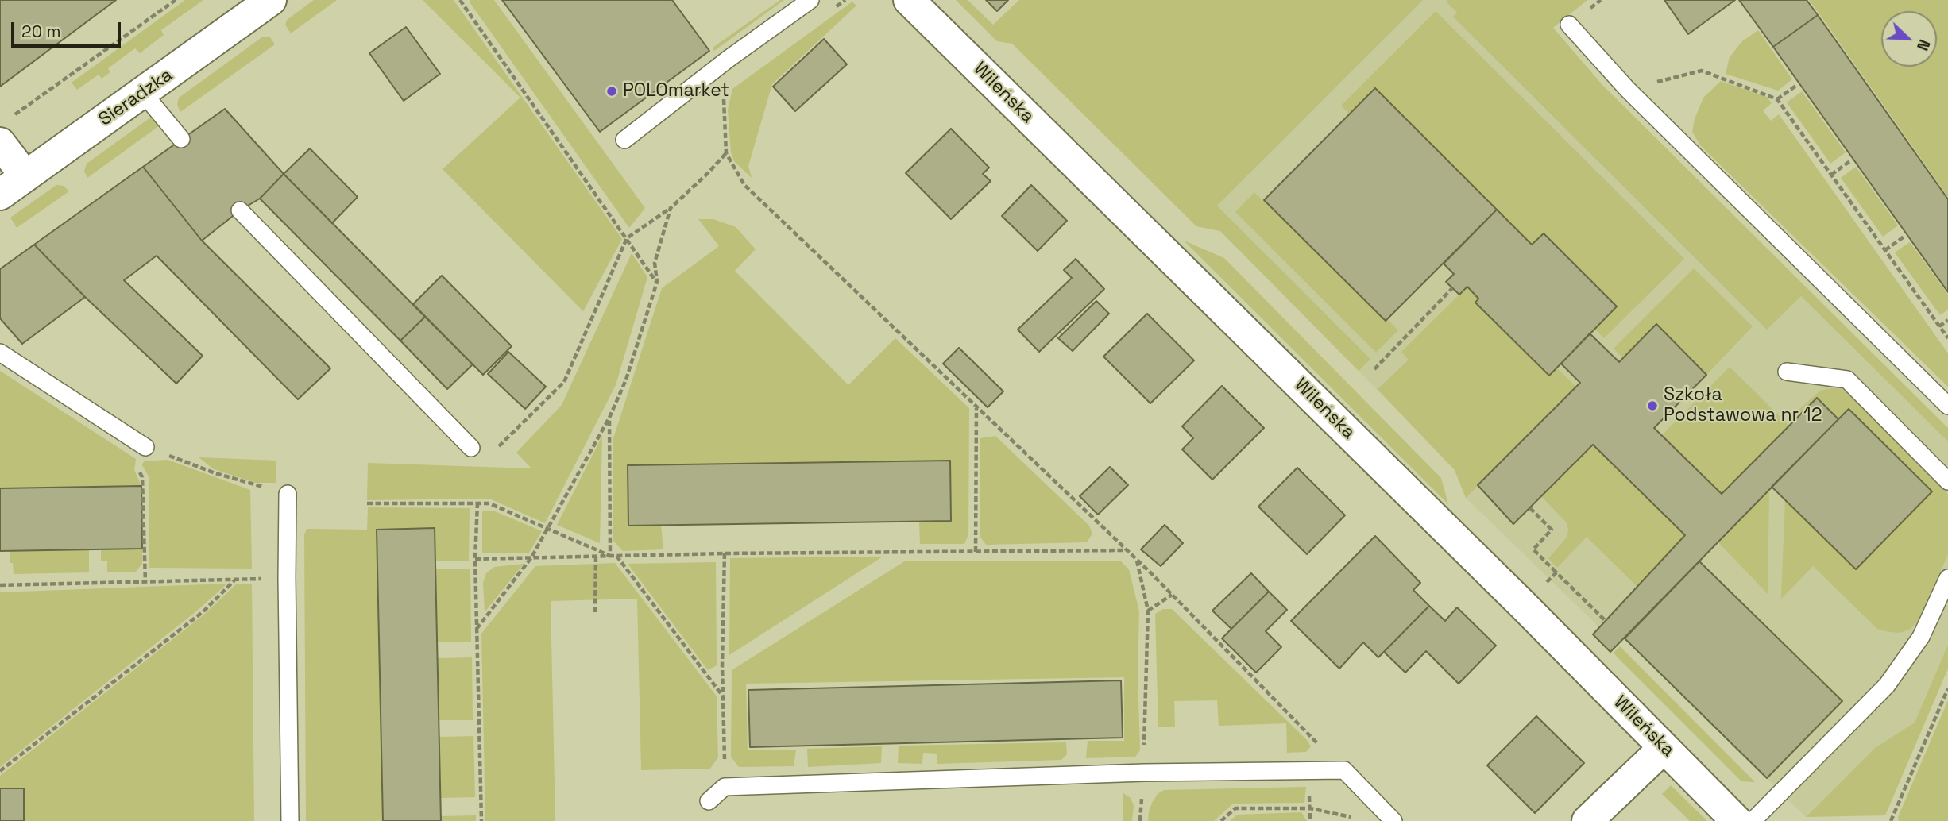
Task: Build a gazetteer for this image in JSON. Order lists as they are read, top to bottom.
{
  "streets": {
    "street": ["Wileńska", "Sieradzka"]
  },
  "places": ["POLOmarket", "Szkoła Podstawowa nr 12"],
  "scale_bar": "20 m",
  "north": "bottom right"
}
